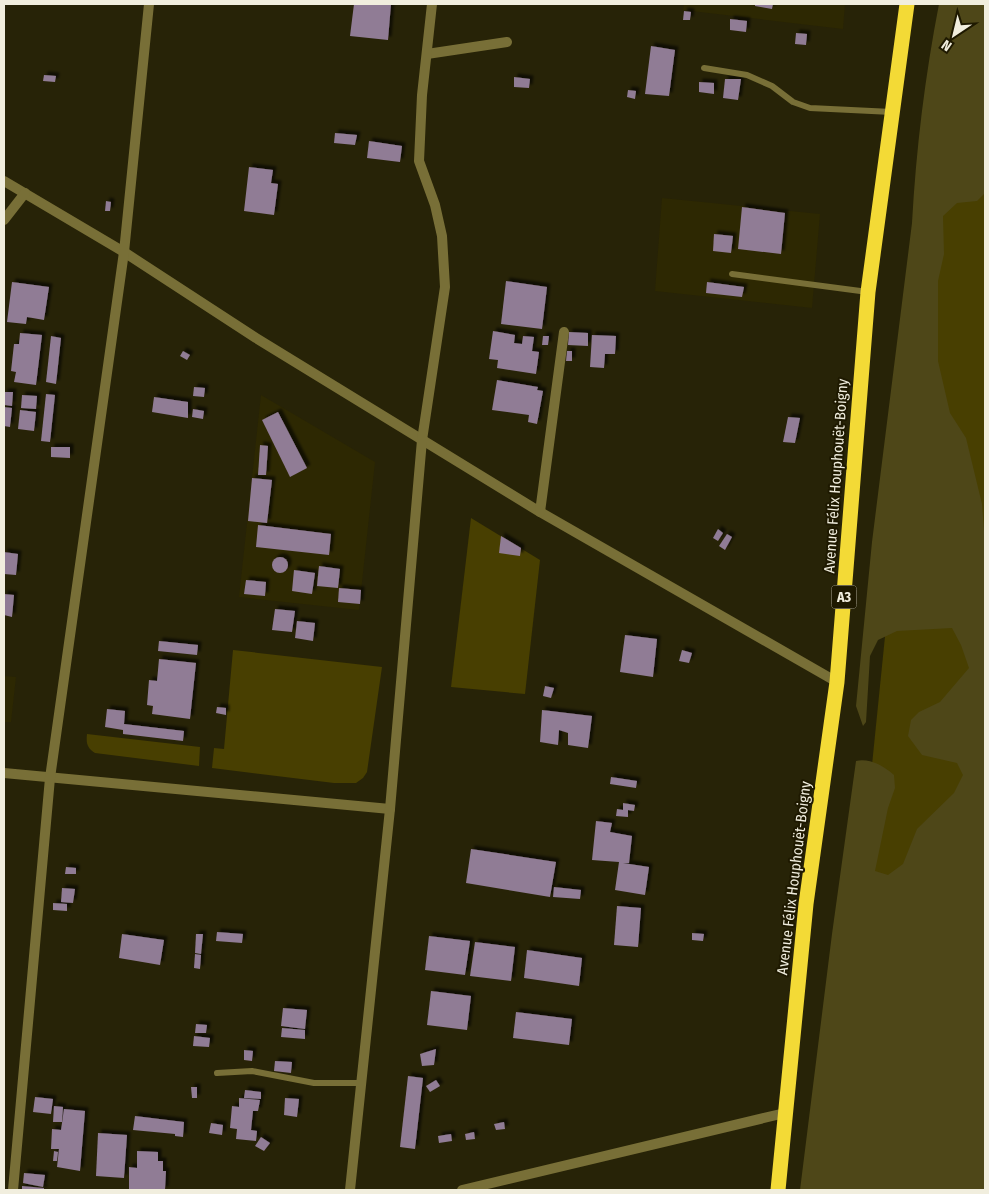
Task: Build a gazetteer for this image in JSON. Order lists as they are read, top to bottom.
{
  "streets": {
    "highway": ["Avenue Félix Houphouët-Boigny", "A3"]
  },
  "north": "bottom left"
}
